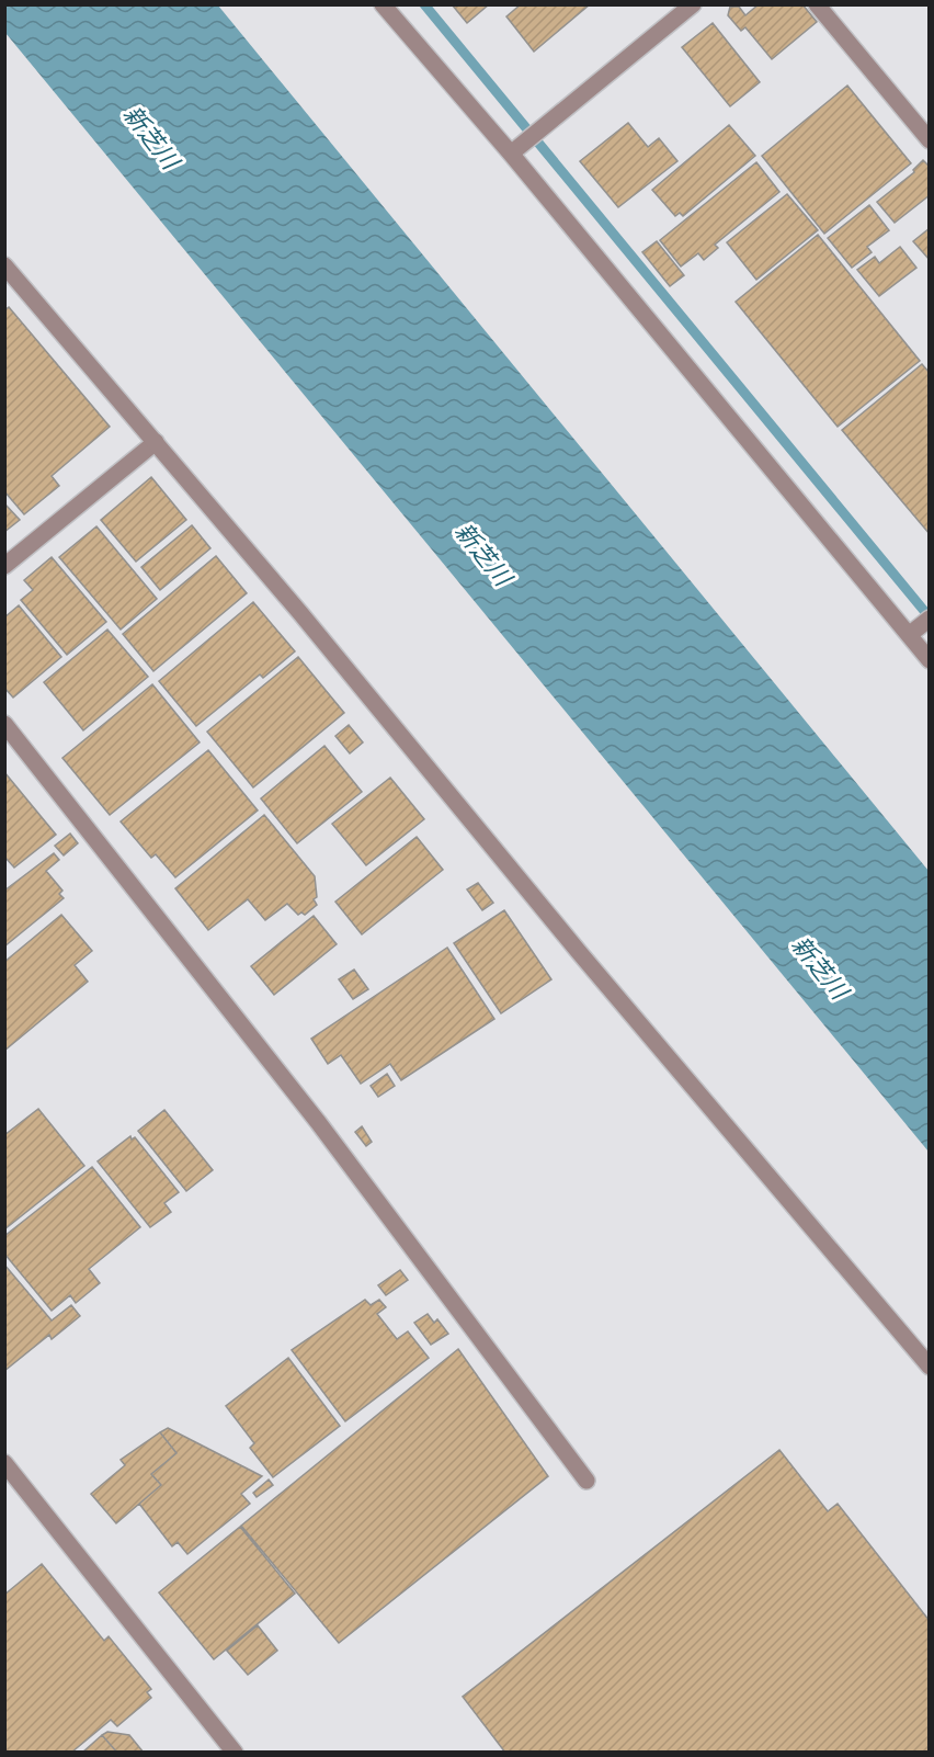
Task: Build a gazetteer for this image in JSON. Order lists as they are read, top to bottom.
{
  "water": ["新芝川"]
}
